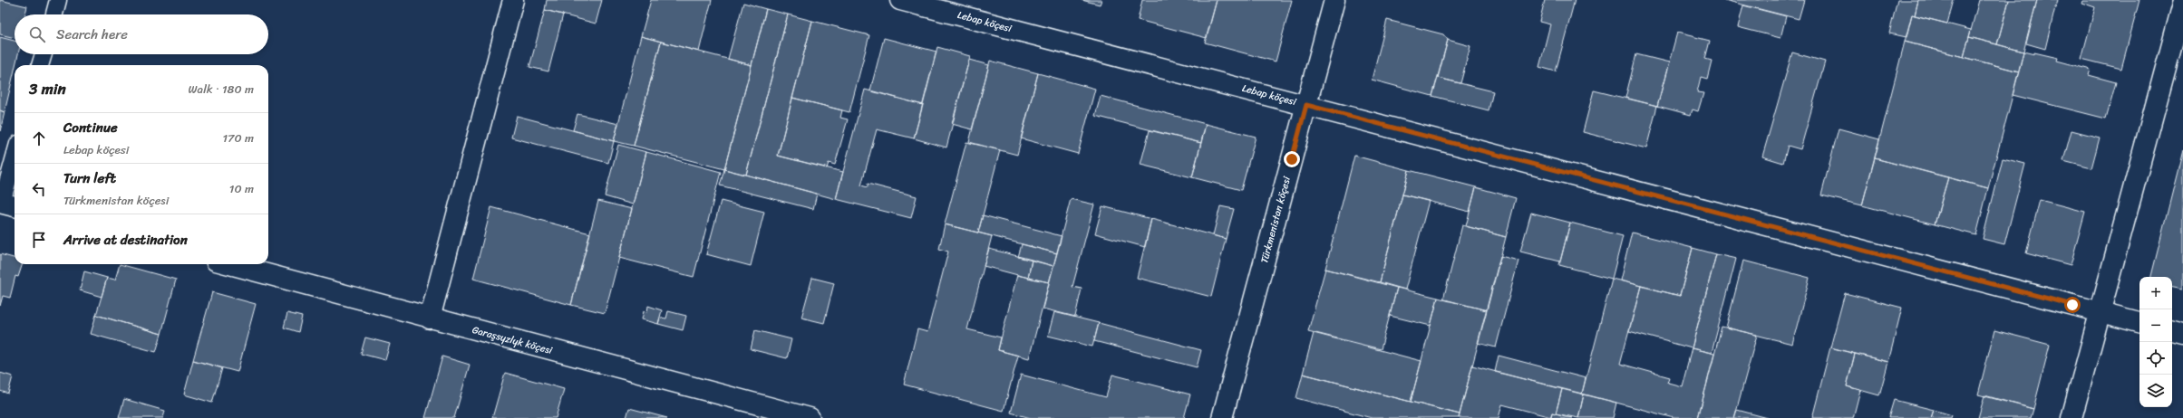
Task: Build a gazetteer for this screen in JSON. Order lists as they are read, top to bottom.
{
  "streets": {
    "street": ["Lebap köçesi", "Türkmenistan köçesi", "Garaşsyzlyk köçesi"]
  },
  "crossings": [
    ["Lebap köçesi", "Türkmenistan köçesi"]
  ],
  "page": {
    "search": "Search here",
    "heading": ["3 min", "Walk · 180 m"],
    "list": [
      ["Continue", "Lebap köçesi", "170 m"],
      ["Turn left", "Türkmenistan köçesi", "10 m"],
      "Arrive at destination"
    ],
    "map_buttons": ["+", "−"]
  }
}
